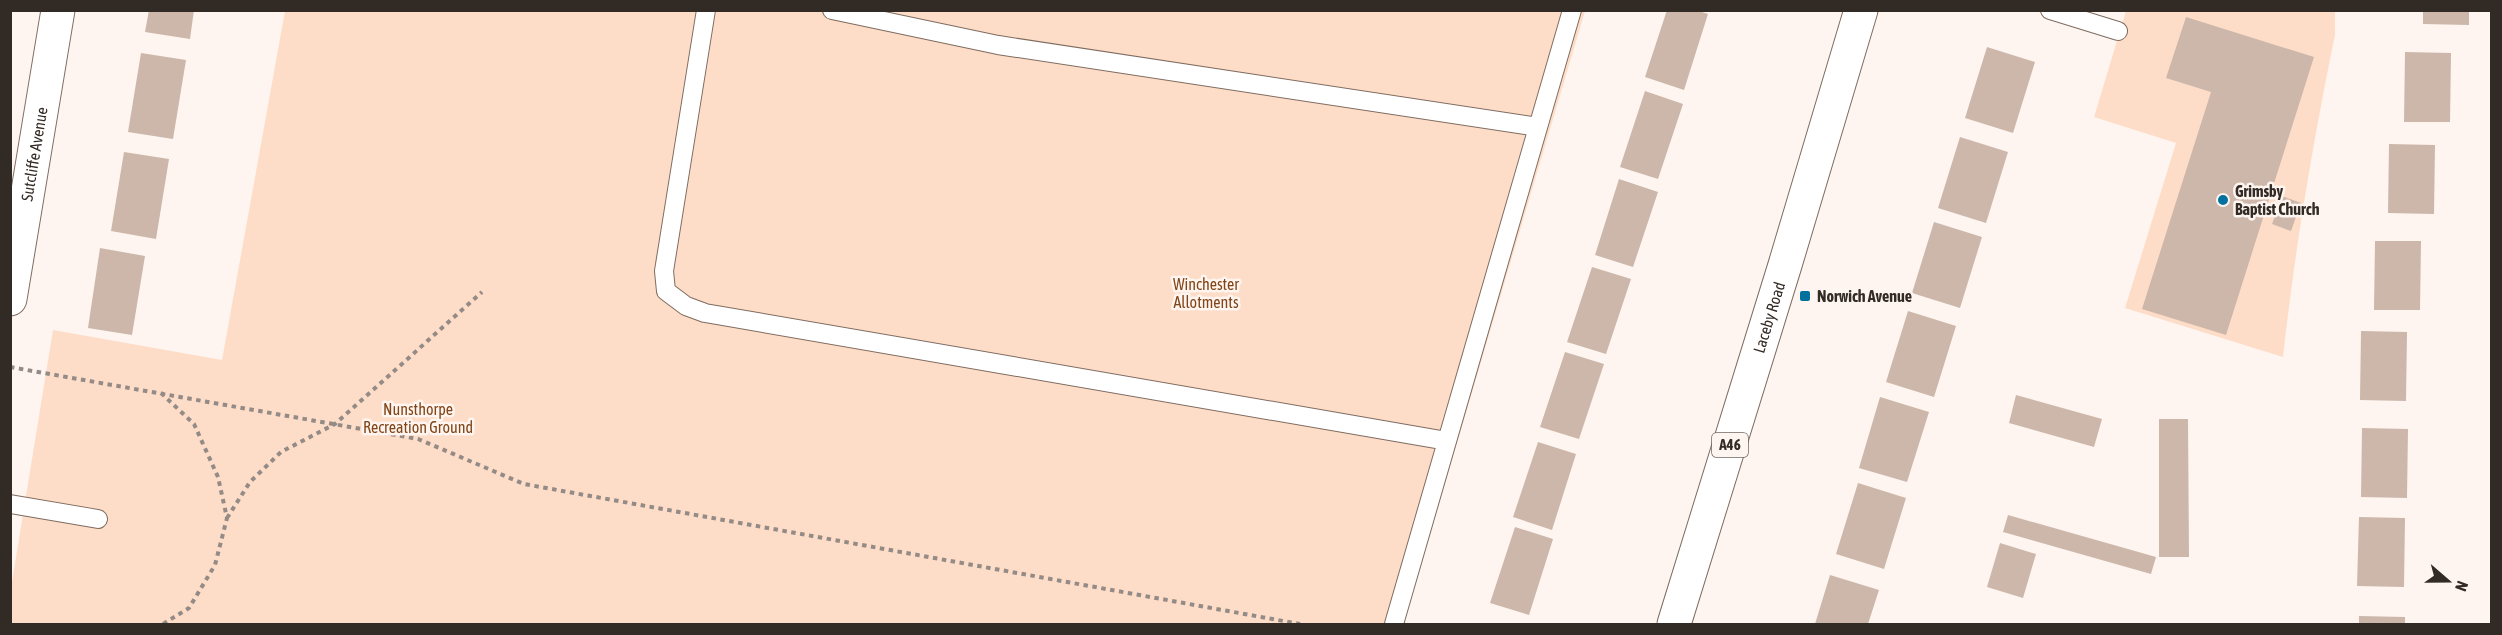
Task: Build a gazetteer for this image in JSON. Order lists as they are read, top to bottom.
{
  "streets": {
    "main road": ["Sutcliffe Avenue", "Laceby Road", "A46"]
  },
  "parks": ["Winchester Allotments", "Nunsthorpe Recreation Ground"],
  "places": {
    "other": ["Grimsby Baptist Church"],
    "transit": ["Norwich Avenue"]
  },
  "north": "right"
}
